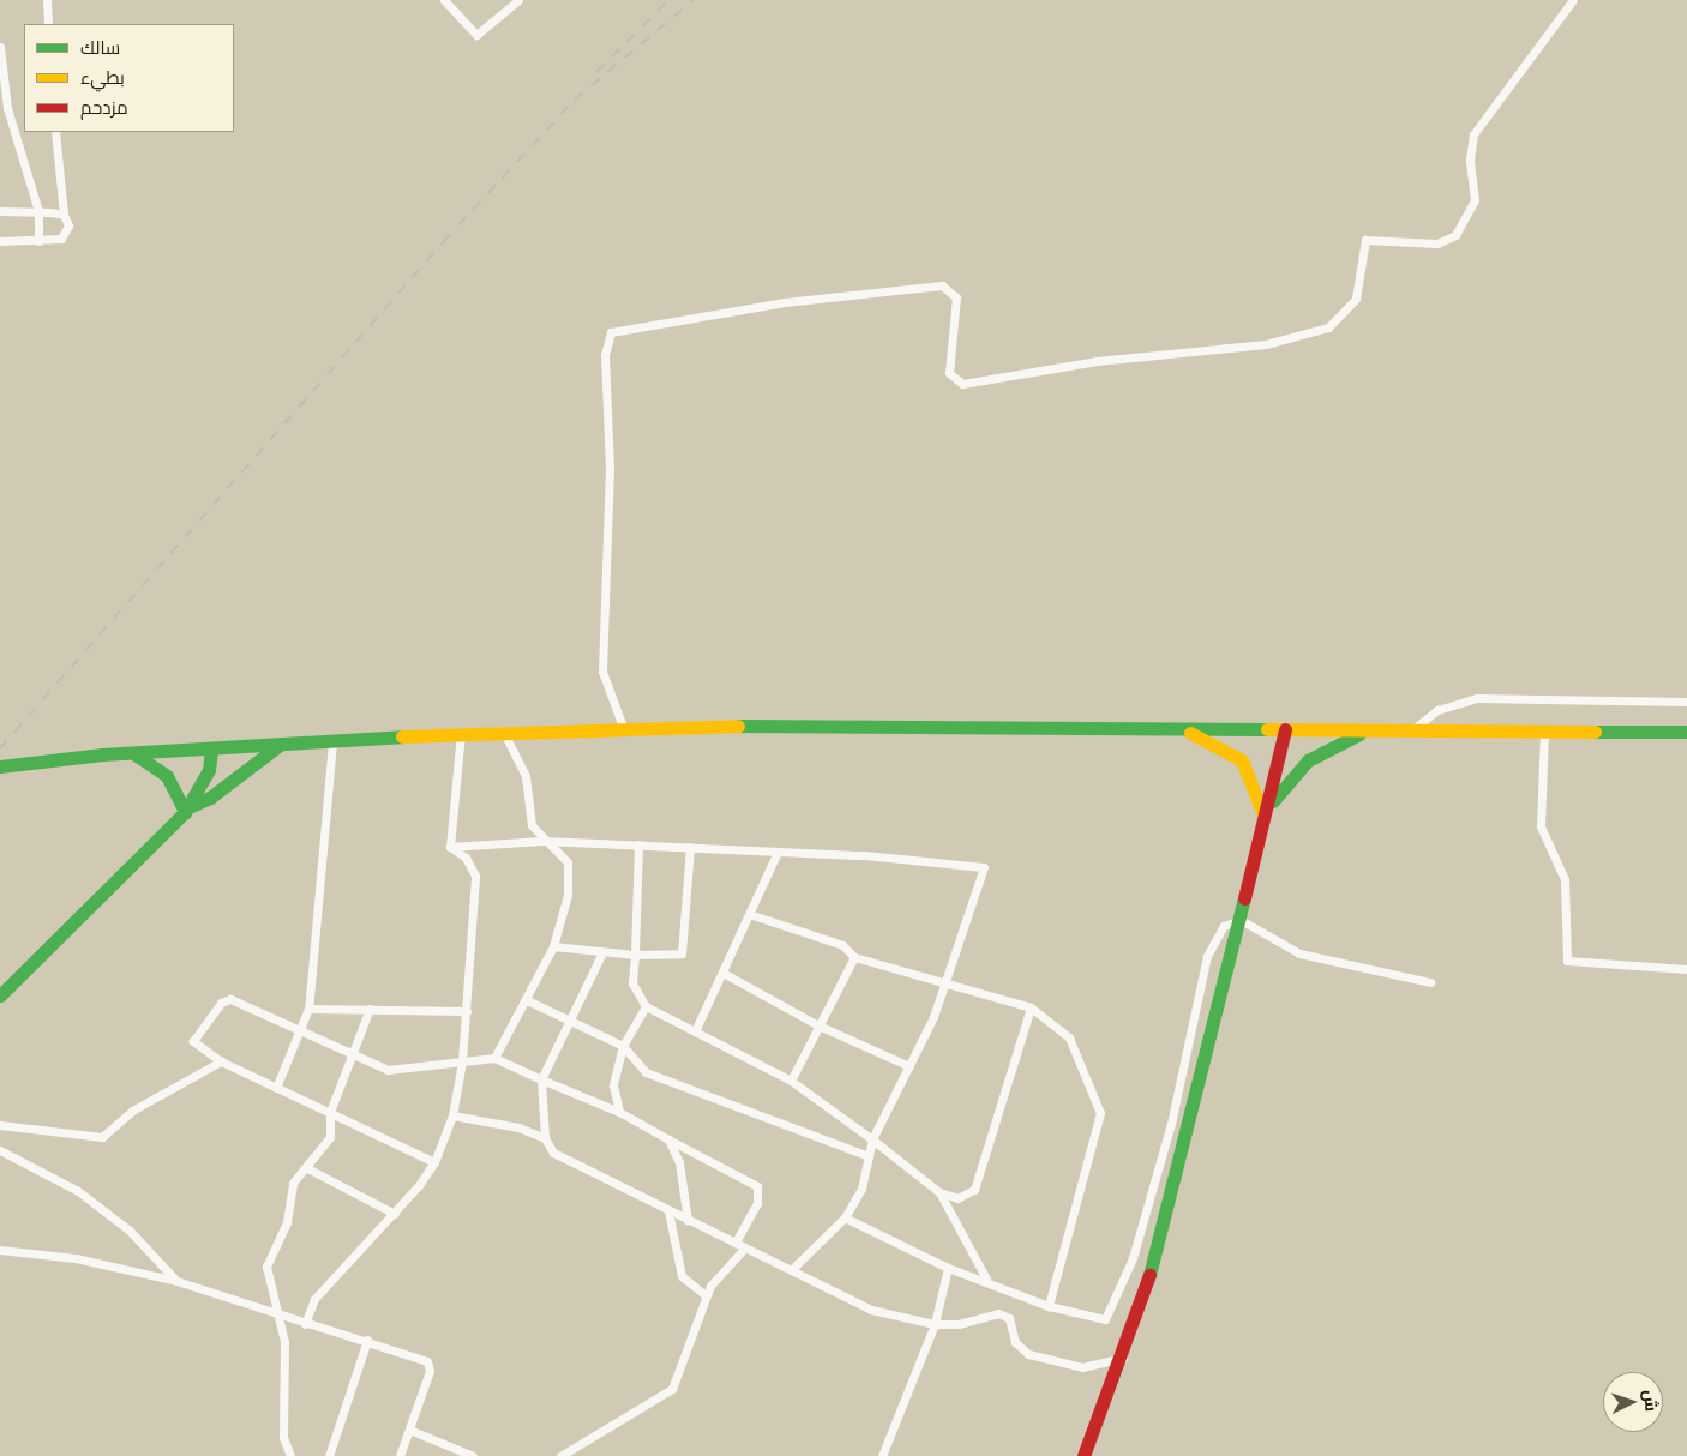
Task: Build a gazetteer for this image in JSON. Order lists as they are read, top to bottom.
{
  "legend": ["سالك", "بطيء", "مزدحم"],
  "north": "right"
}
